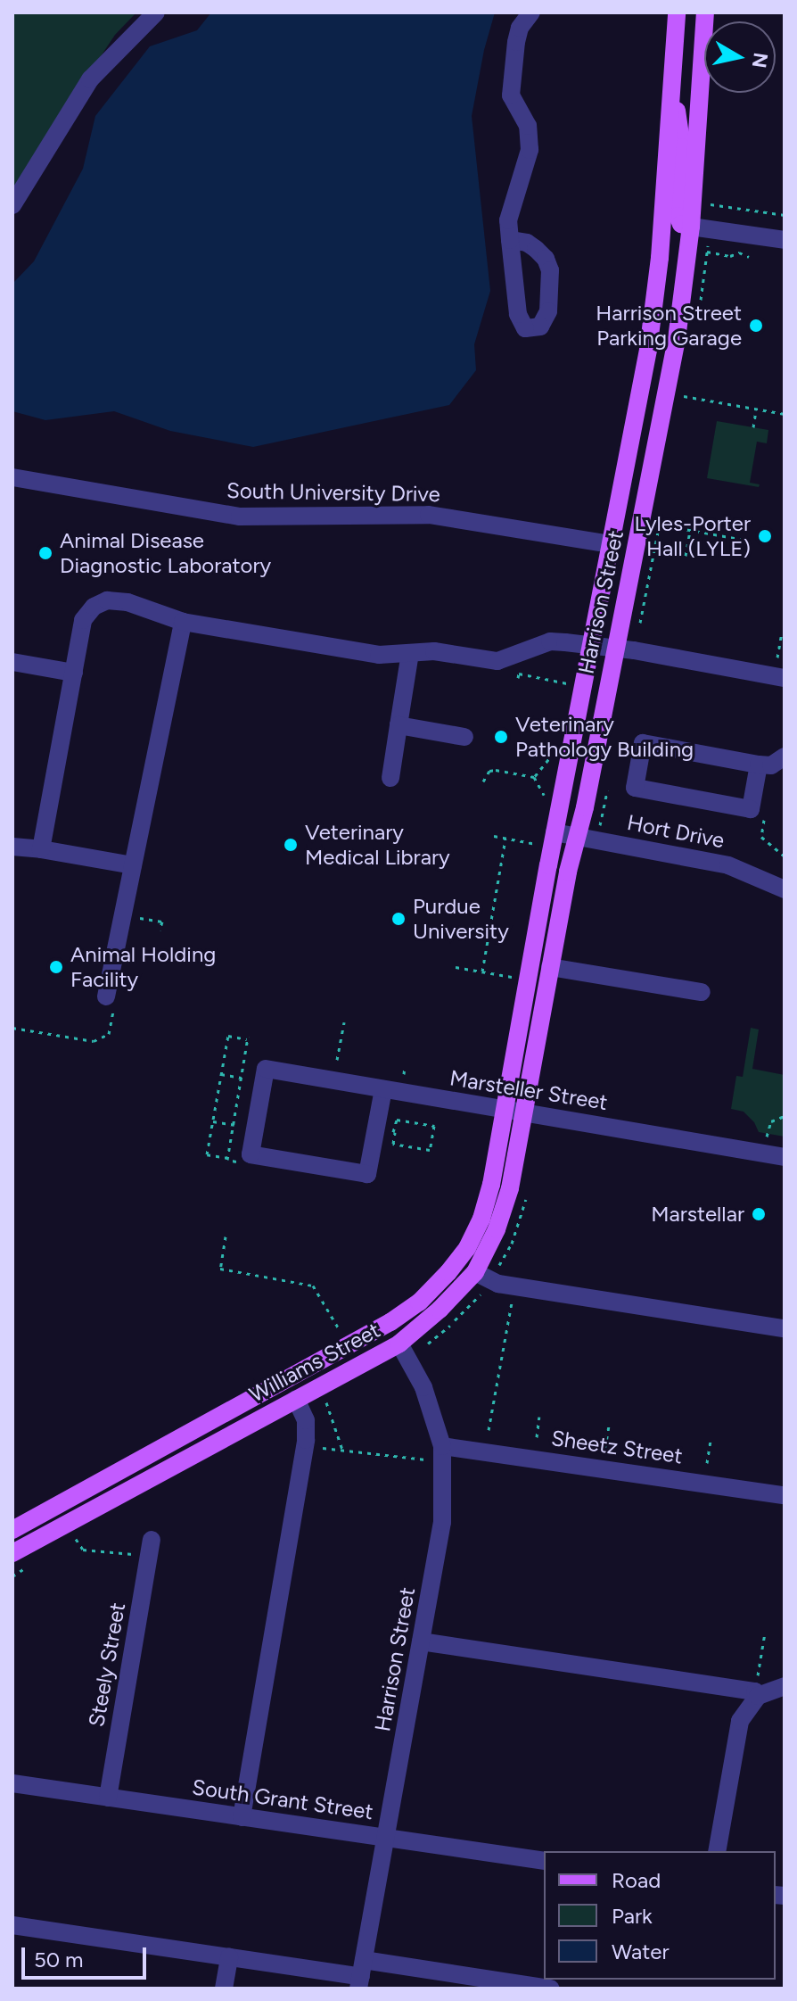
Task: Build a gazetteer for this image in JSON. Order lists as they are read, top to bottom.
{
  "streets": {
    "main road": ["Harrison Street", "Williams Street"],
    "street": [
      "South University Drive",
      "Hort Drive",
      "Marsteller Street",
      "Sheetz Street",
      "Steely Street",
      "South Grant Street"
    ]
  },
  "crossings": [
    ["South University Drive", "Harrison Street"],
    ["Harrison Street", "Hort Drive"],
    ["Harrison Street", "Marsteller Street"],
    ["Harrison Street", "Williams Street"],
    ["Harrison Street", "Sheetz Street"],
    ["Harrison Street", "South Grant Street"],
    ["Marsteller Street", "Williams Street"],
    ["Steely Street", "South Grant Street"]
  ],
  "places": [
    "Harrison Street Parking Garage",
    "Lyles-Porter Hall (LYLE)",
    "Animal Disease Diagnostic Laboratory",
    "Veterinary Pathology Building",
    "Veterinary Medical Library",
    "Purdue University",
    "Animal Holding Facility",
    "Marstellar"
  ],
  "legend": ["Road", "Park", "Water"],
  "scale_bar": "50 m",
  "north": "right"
}
